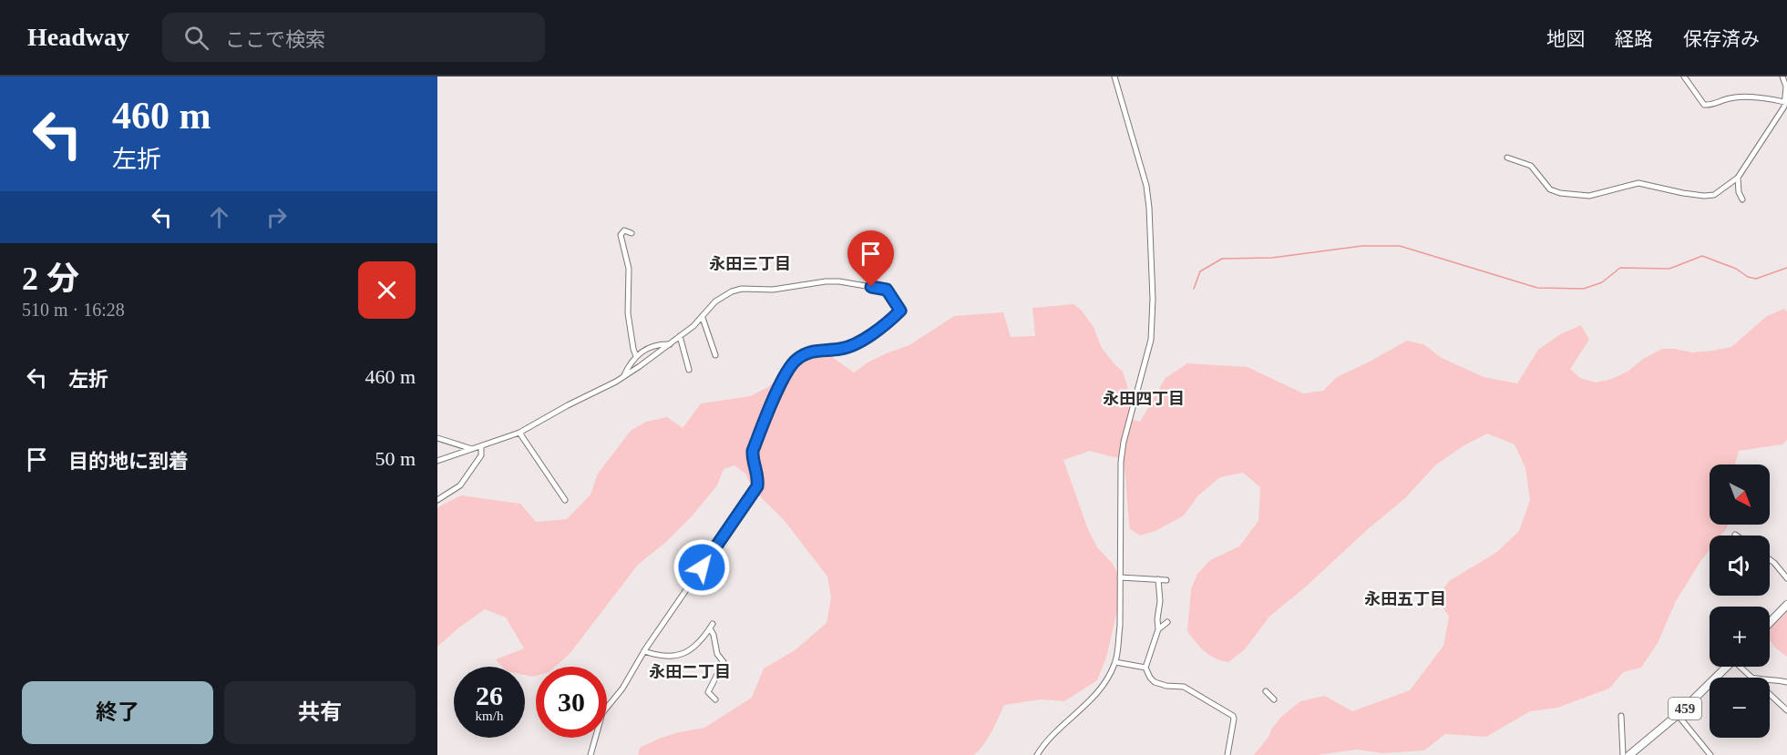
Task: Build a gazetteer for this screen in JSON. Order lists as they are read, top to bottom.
{
  "streets": {
    "highway": ["459"]
  },
  "districts": [
    "永田三丁目",
    "永田四丁目",
    "永田五丁目",
    "永田二丁目"
  ],
  "north": "bottom right",
  "page": {
    "header": "Headway",
    "search": "ここで検索",
    "nav": ["地図", "経路", "保存済み"],
    "turn": ["460 m", "左折"],
    "heading": ["2 分", "510 m · 16:28"],
    "list": [
      {
        "name": "左折",
        "value": "460 m"
      },
      {
        "name": "目的地に到着",
        "value": "50 m"
      }
    ],
    "map_buttons": ["+", "−"],
    "speed": "26 km/h",
    "limit": "30",
    "buttons": ["終了", "共有"]
  }
}
